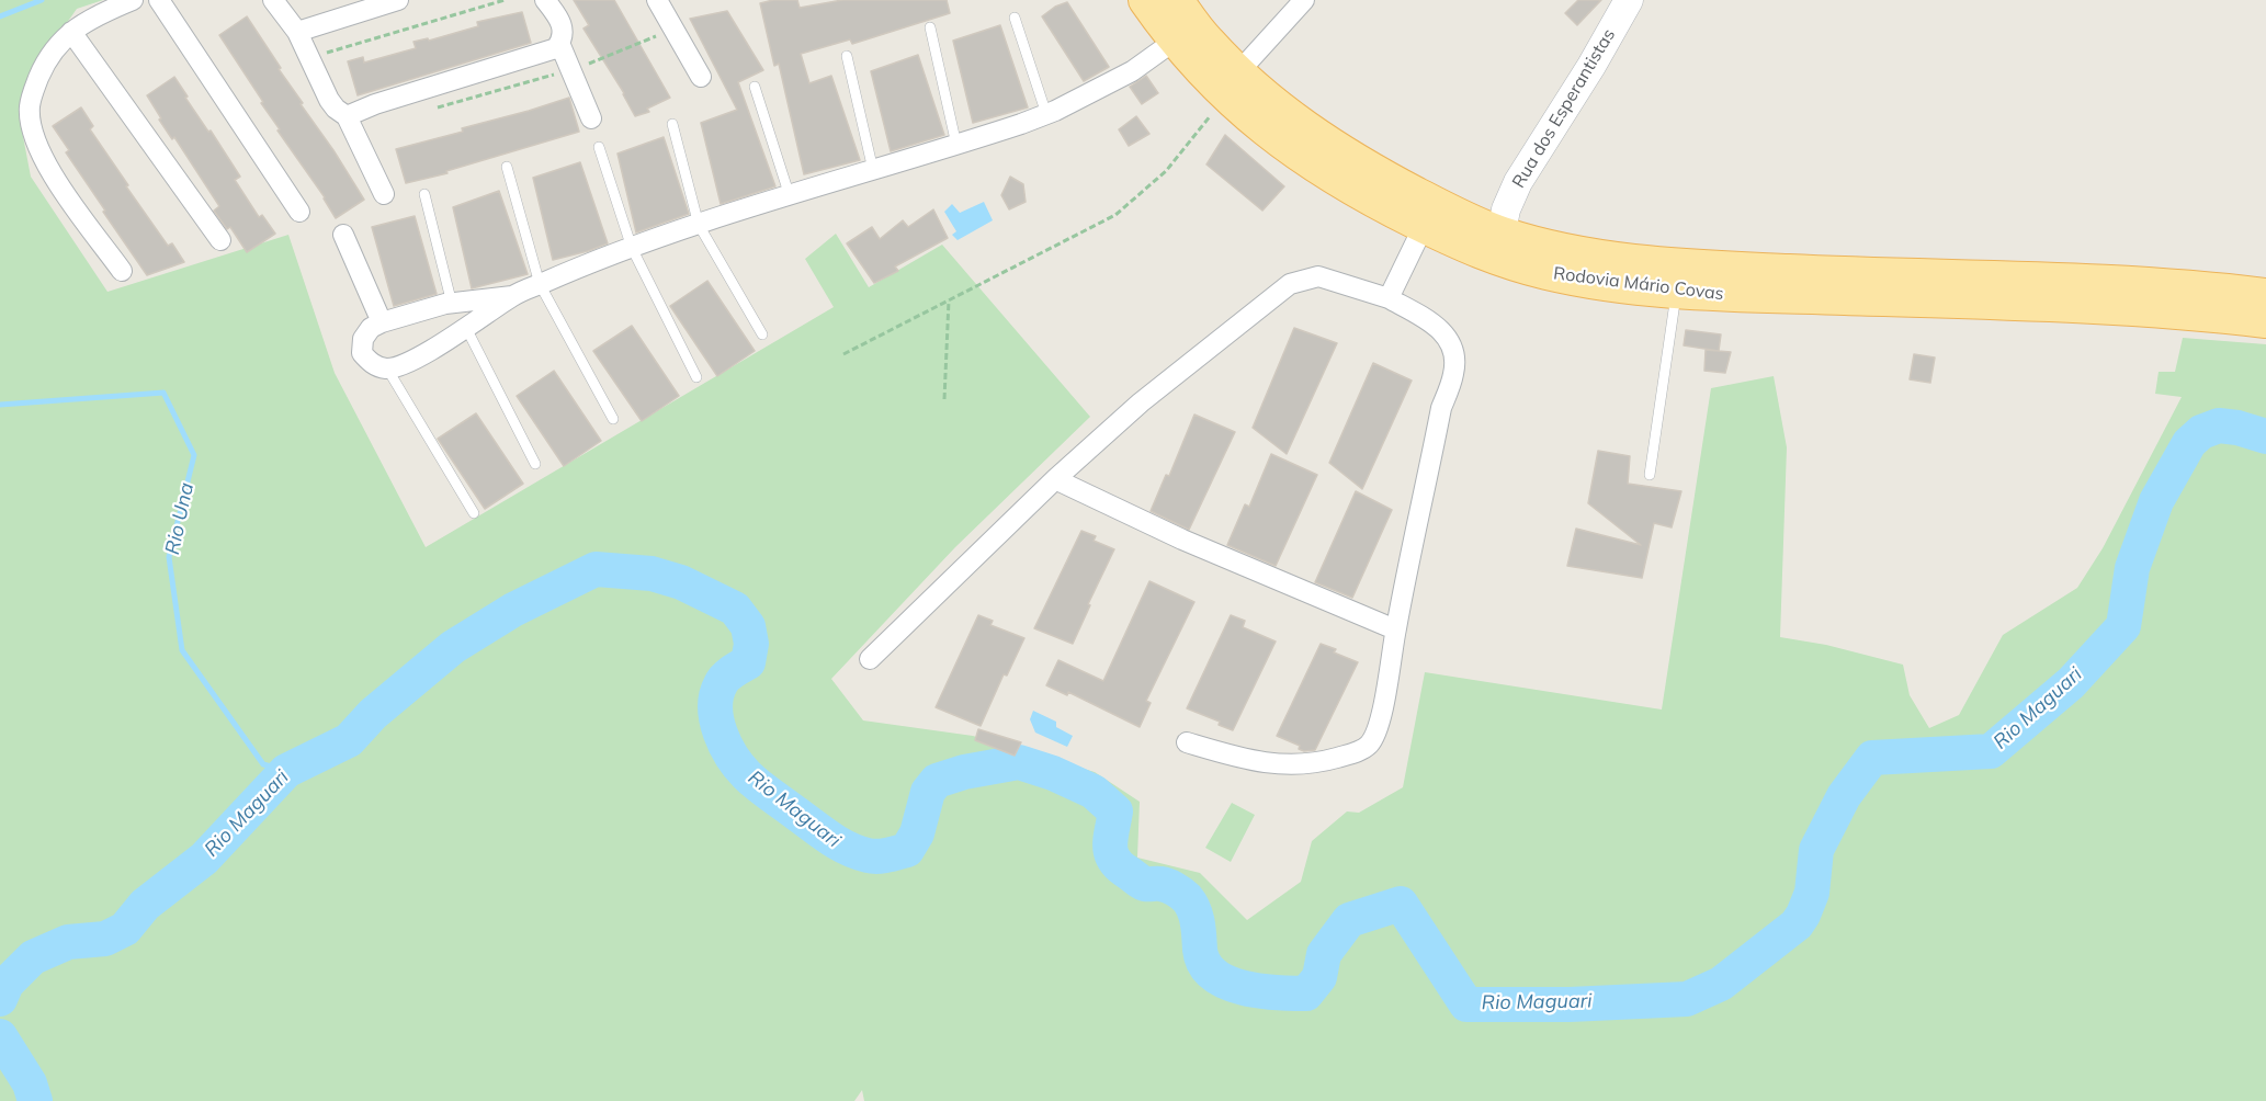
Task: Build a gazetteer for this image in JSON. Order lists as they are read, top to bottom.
{
  "streets": {
    "main road": ["Rua dos Esperantistas", "Rodovia Mário Covas"]
  },
  "crossings": [
    ["Rua dos Esperantistas", "Rodovia Mário Covas"]
  ],
  "water": ["Rio Una", "Rio Maguari"]
}
